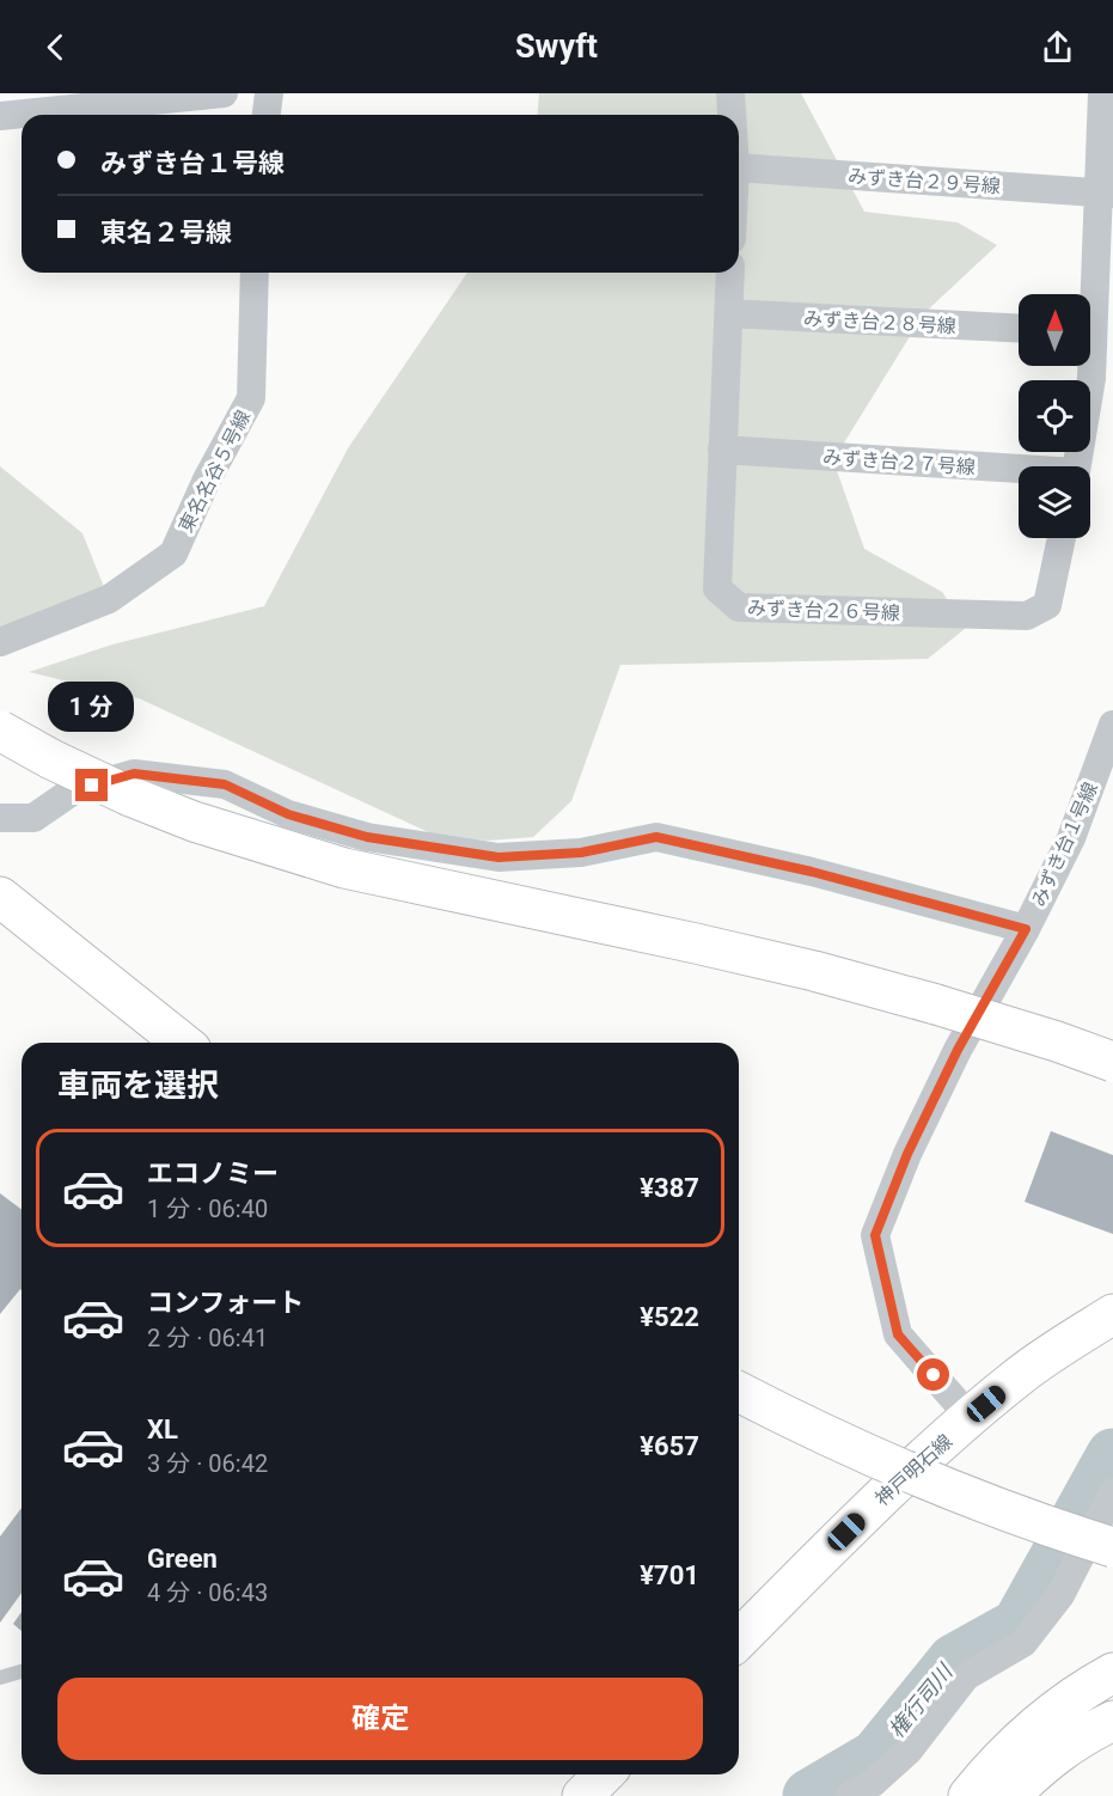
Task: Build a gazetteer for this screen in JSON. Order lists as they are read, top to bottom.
{
  "streets": {
    "main road": ["神戸明石線"],
    "street": [
      "みずき台２９号線",
      "みずき台２８号線",
      "みずき台２７号線",
      "東名名谷５号線",
      "みずき台２６号線",
      "みずき台１号線"
    ]
  },
  "crossings": [
    ["みずき台２８号線", "みずき台２６号線"],
    ["みずき台２７号線", "みずき台２６号線"],
    ["みずき台１号線", "神戸明石線"]
  ],
  "water": ["権行司川"],
  "north": "top",
  "page": {
    "header": "Swyft",
    "banner": ["みずき台１号線", "東名２号線"],
    "bubble": "1 分",
    "heading": "車両を選択",
    "list": [
      {
        "name": "エコノミー",
        "note": "1 分 · 06:40",
        "value": "¥387"
      },
      {
        "name": "コンフォート",
        "note": "2 分 · 06:41",
        "value": "¥522"
      },
      {
        "name": "XL",
        "note": "3 分 · 06:42",
        "value": "¥657"
      },
      {
        "name": "Green",
        "note": "4 分 · 06:43",
        "value": "¥701"
      }
    ],
    "buttons": "確定"
  }
}
